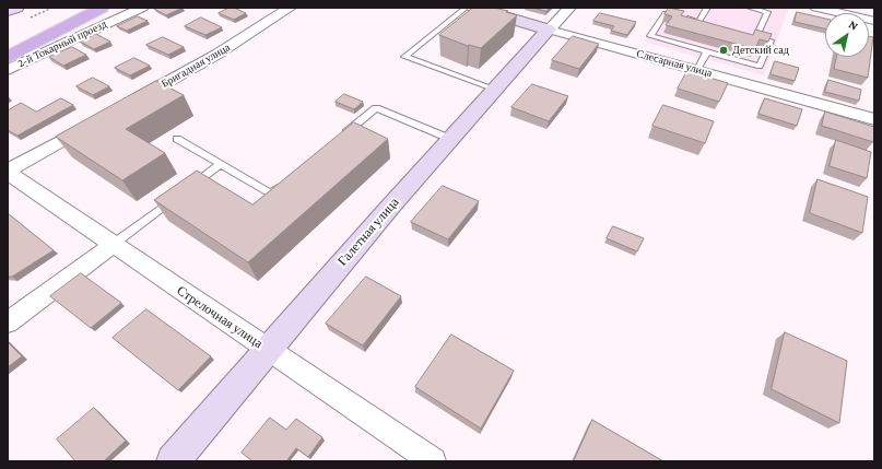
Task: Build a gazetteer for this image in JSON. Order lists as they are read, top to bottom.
{
  "streets": {
    "street": [
      "2-й Токарный проезд",
      "Слесарная улица",
      "Бригадная улица",
      "Галетная улица",
      "Стрелочная улица"
    ]
  },
  "crossings": [
    ["Слесарная улица", "Галетная улица"],
    ["Галетная улица", "Стрелочная улица"]
  ],
  "places": ["Детский сад"],
  "north": "top right"
}
